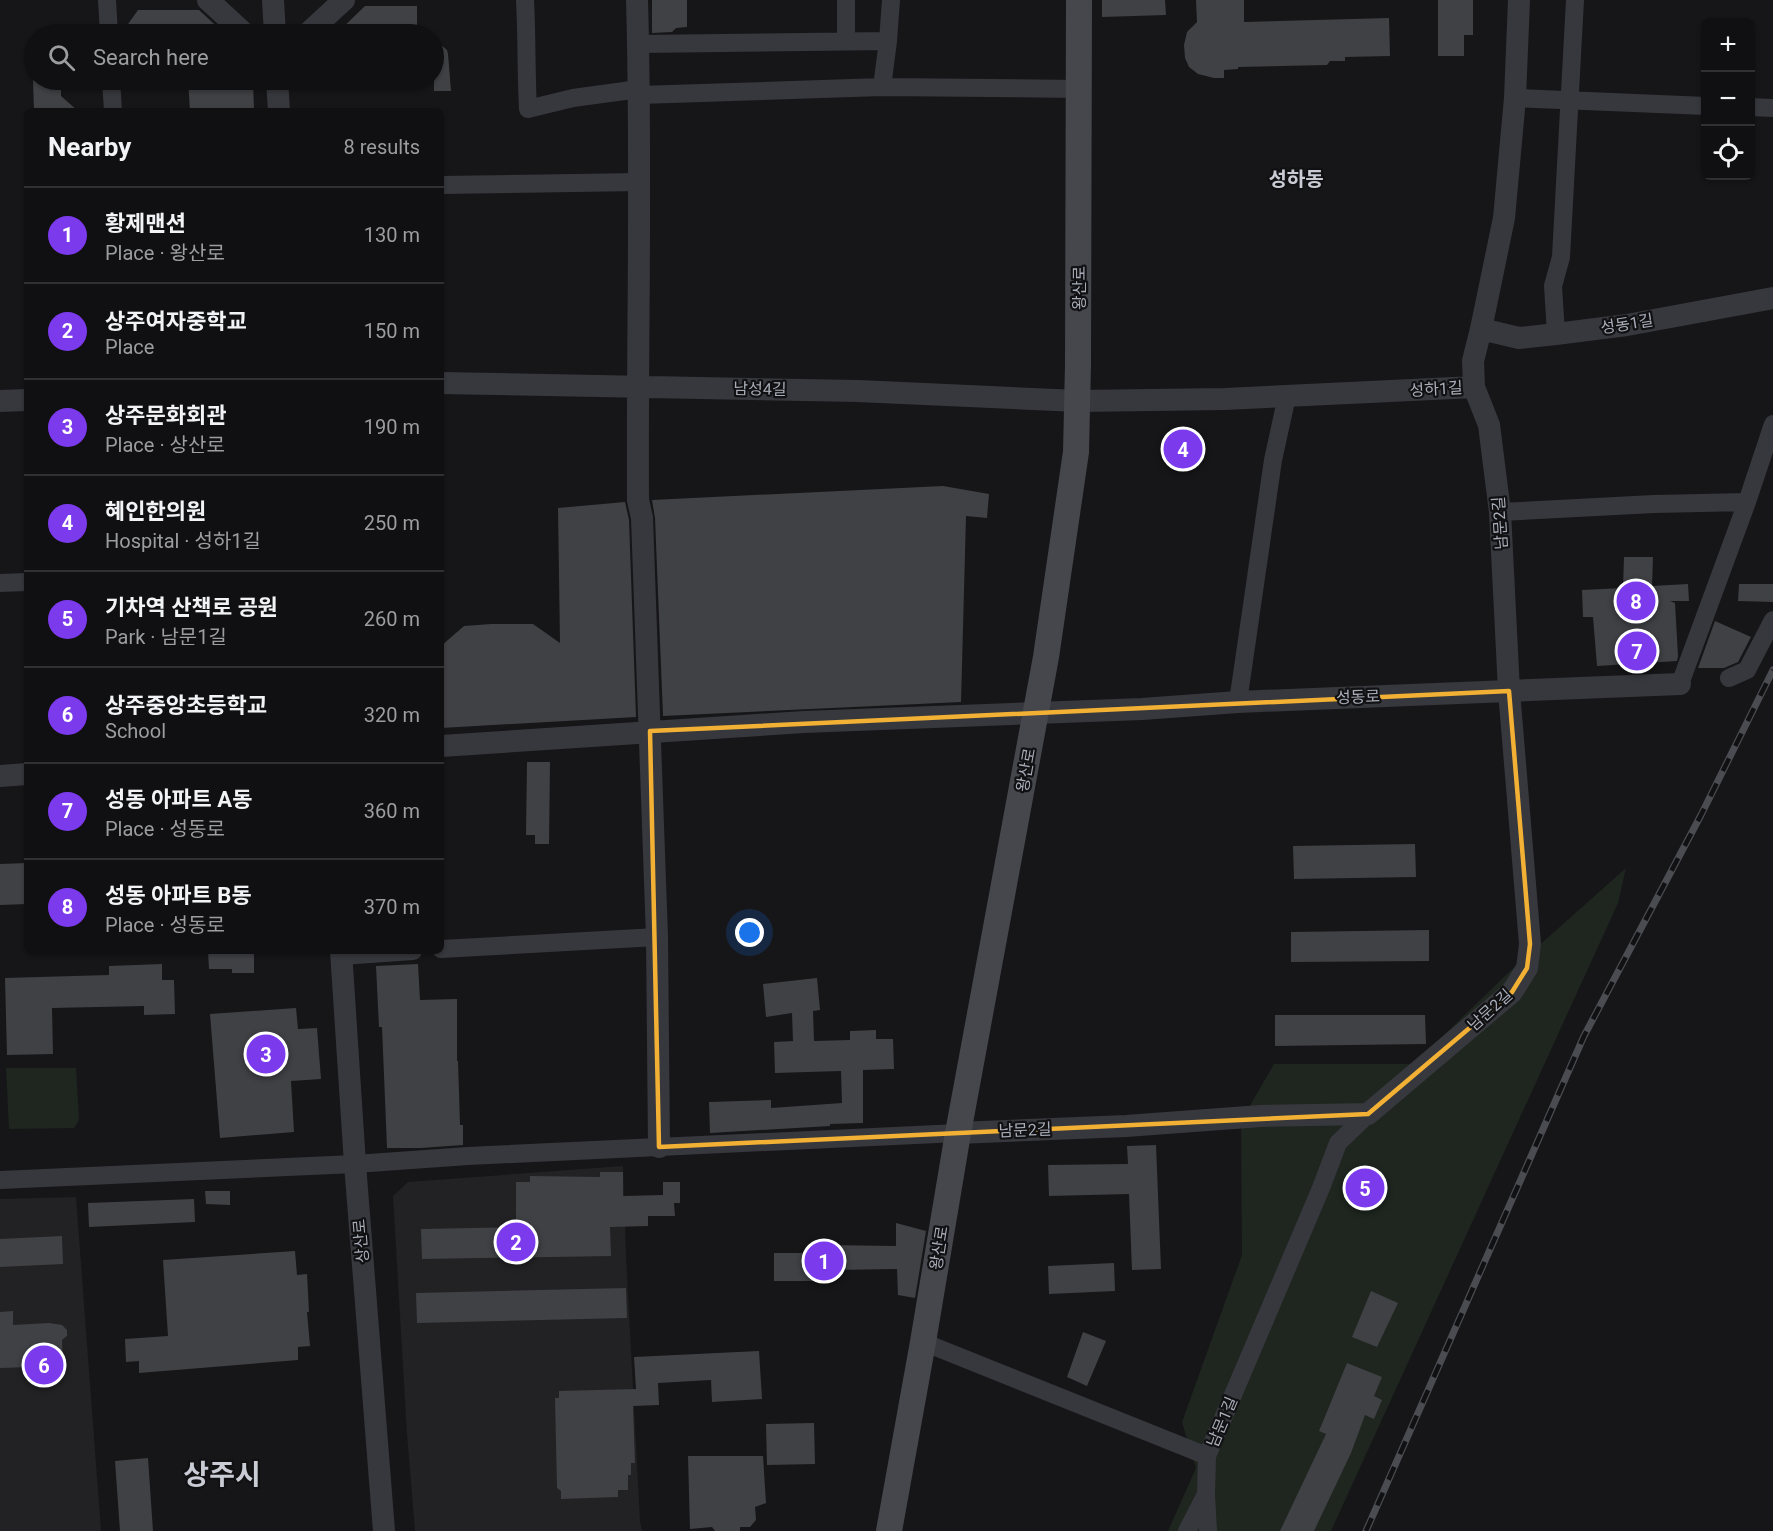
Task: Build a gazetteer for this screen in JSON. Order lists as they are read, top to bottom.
{
  "streets": {
    "main road": ["왕산로"],
    "street": [
      "성동1길",
      "남성4길",
      "성하1길",
      "남문2길",
      "성동로",
      "상산로",
      "남문1길"
    ]
  },
  "crossings": [
    ["왕산로", "남성4길"],
    ["왕산로", "성하1길"],
    ["왕산로", "남문2길"],
    ["왕산로", "성동로"],
    ["왕산로", "남문1길"],
    ["성동1길", "성하1길"],
    ["남성4길", "성하1길"],
    ["성하1길", "남문2길"],
    ["남문2길", "성동로"],
    ["남문2길", "남문1길"]
  ],
  "districts": ["성하동", "상주시"],
  "page": {
    "map_buttons": ["+", "−"],
    "search": "Search here",
    "heading": ["Nearby", "8 results"],
    "list": [
      {
        "mark": "1",
        "name": "황제맨션",
        "note": "Place · 왕산로",
        "value": "130 m"
      },
      {
        "mark": "2",
        "name": "상주여자중학교",
        "note": "Place",
        "value": "150 m"
      },
      {
        "mark": "3",
        "name": "상주문화회관",
        "note": "Place · 상산로",
        "value": "190 m"
      },
      {
        "mark": "4",
        "name": "혜인한의원",
        "note": "Hospital · 성하1길",
        "value": "250 m"
      },
      {
        "mark": "5",
        "name": "기차역 산책로 공원",
        "note": "Park · 남문1길",
        "value": "260 m"
      },
      {
        "mark": "6",
        "name": "상주중앙초등학교",
        "note": "School",
        "value": "320 m"
      },
      {
        "mark": "7",
        "name": "성동 아파트 A동",
        "note": "Place · 성동로",
        "value": "360 m"
      },
      {
        "mark": "8",
        "name": "성동 아파트 B동",
        "note": "Place · 성동로",
        "value": "370 m"
      }
    ],
    "pins": [
      "4",
      "8",
      "7",
      "3",
      "5",
      "2",
      "1",
      "6"
    ]
  }
}
